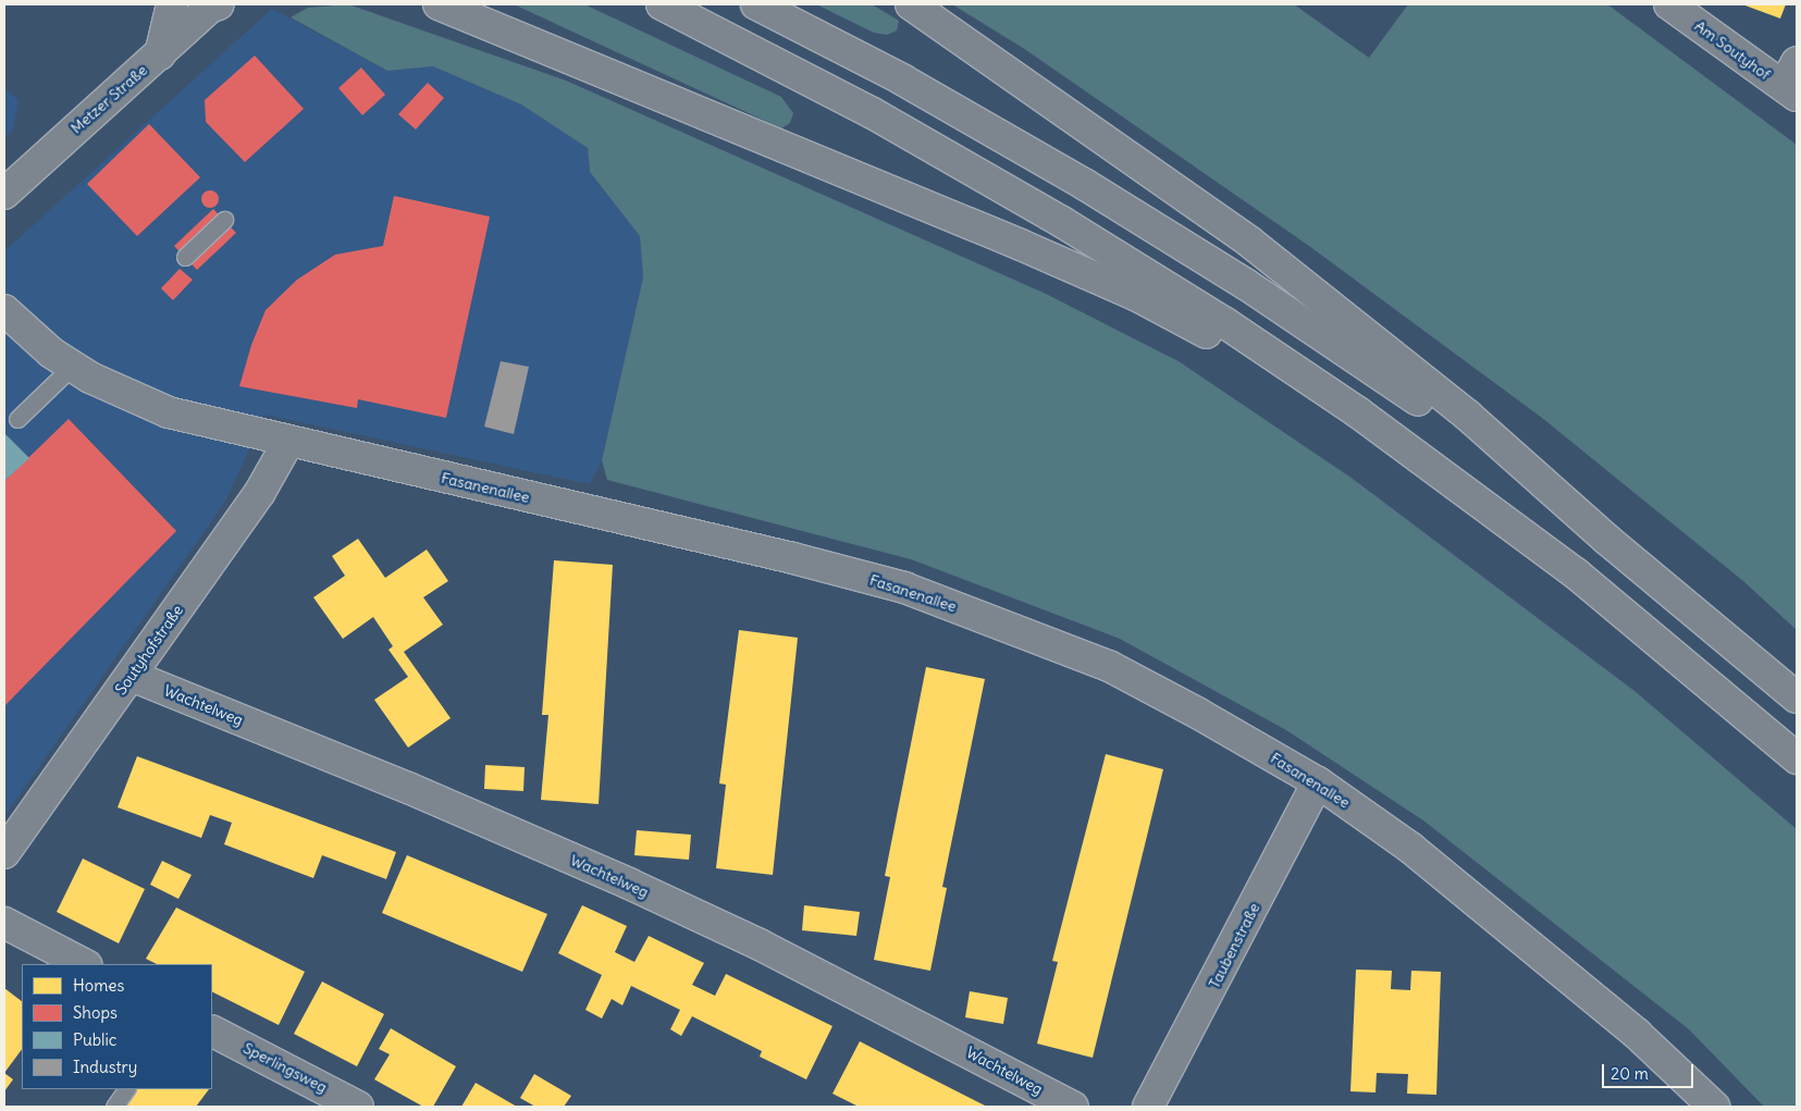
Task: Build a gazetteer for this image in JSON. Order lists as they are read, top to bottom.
{
  "streets": {
    "main road": [
      "Am Soutyhof",
      "Metzer Straße",
      "Fasanenallee",
      "Soutyhofstraße",
      "Wachtelweg",
      "Taubenstraße",
      "Sperlingsweg"
    ]
  },
  "crossings": [
    ["Fasanenallee", "Soutyhofstraße"],
    ["Fasanenallee", "Taubenstraße"],
    ["Soutyhofstraße", "Wachtelweg"]
  ],
  "legend": [
    "Homes",
    "Shops",
    "Public",
    "Industry"
  ],
  "scale_bar": "20 m"
}
